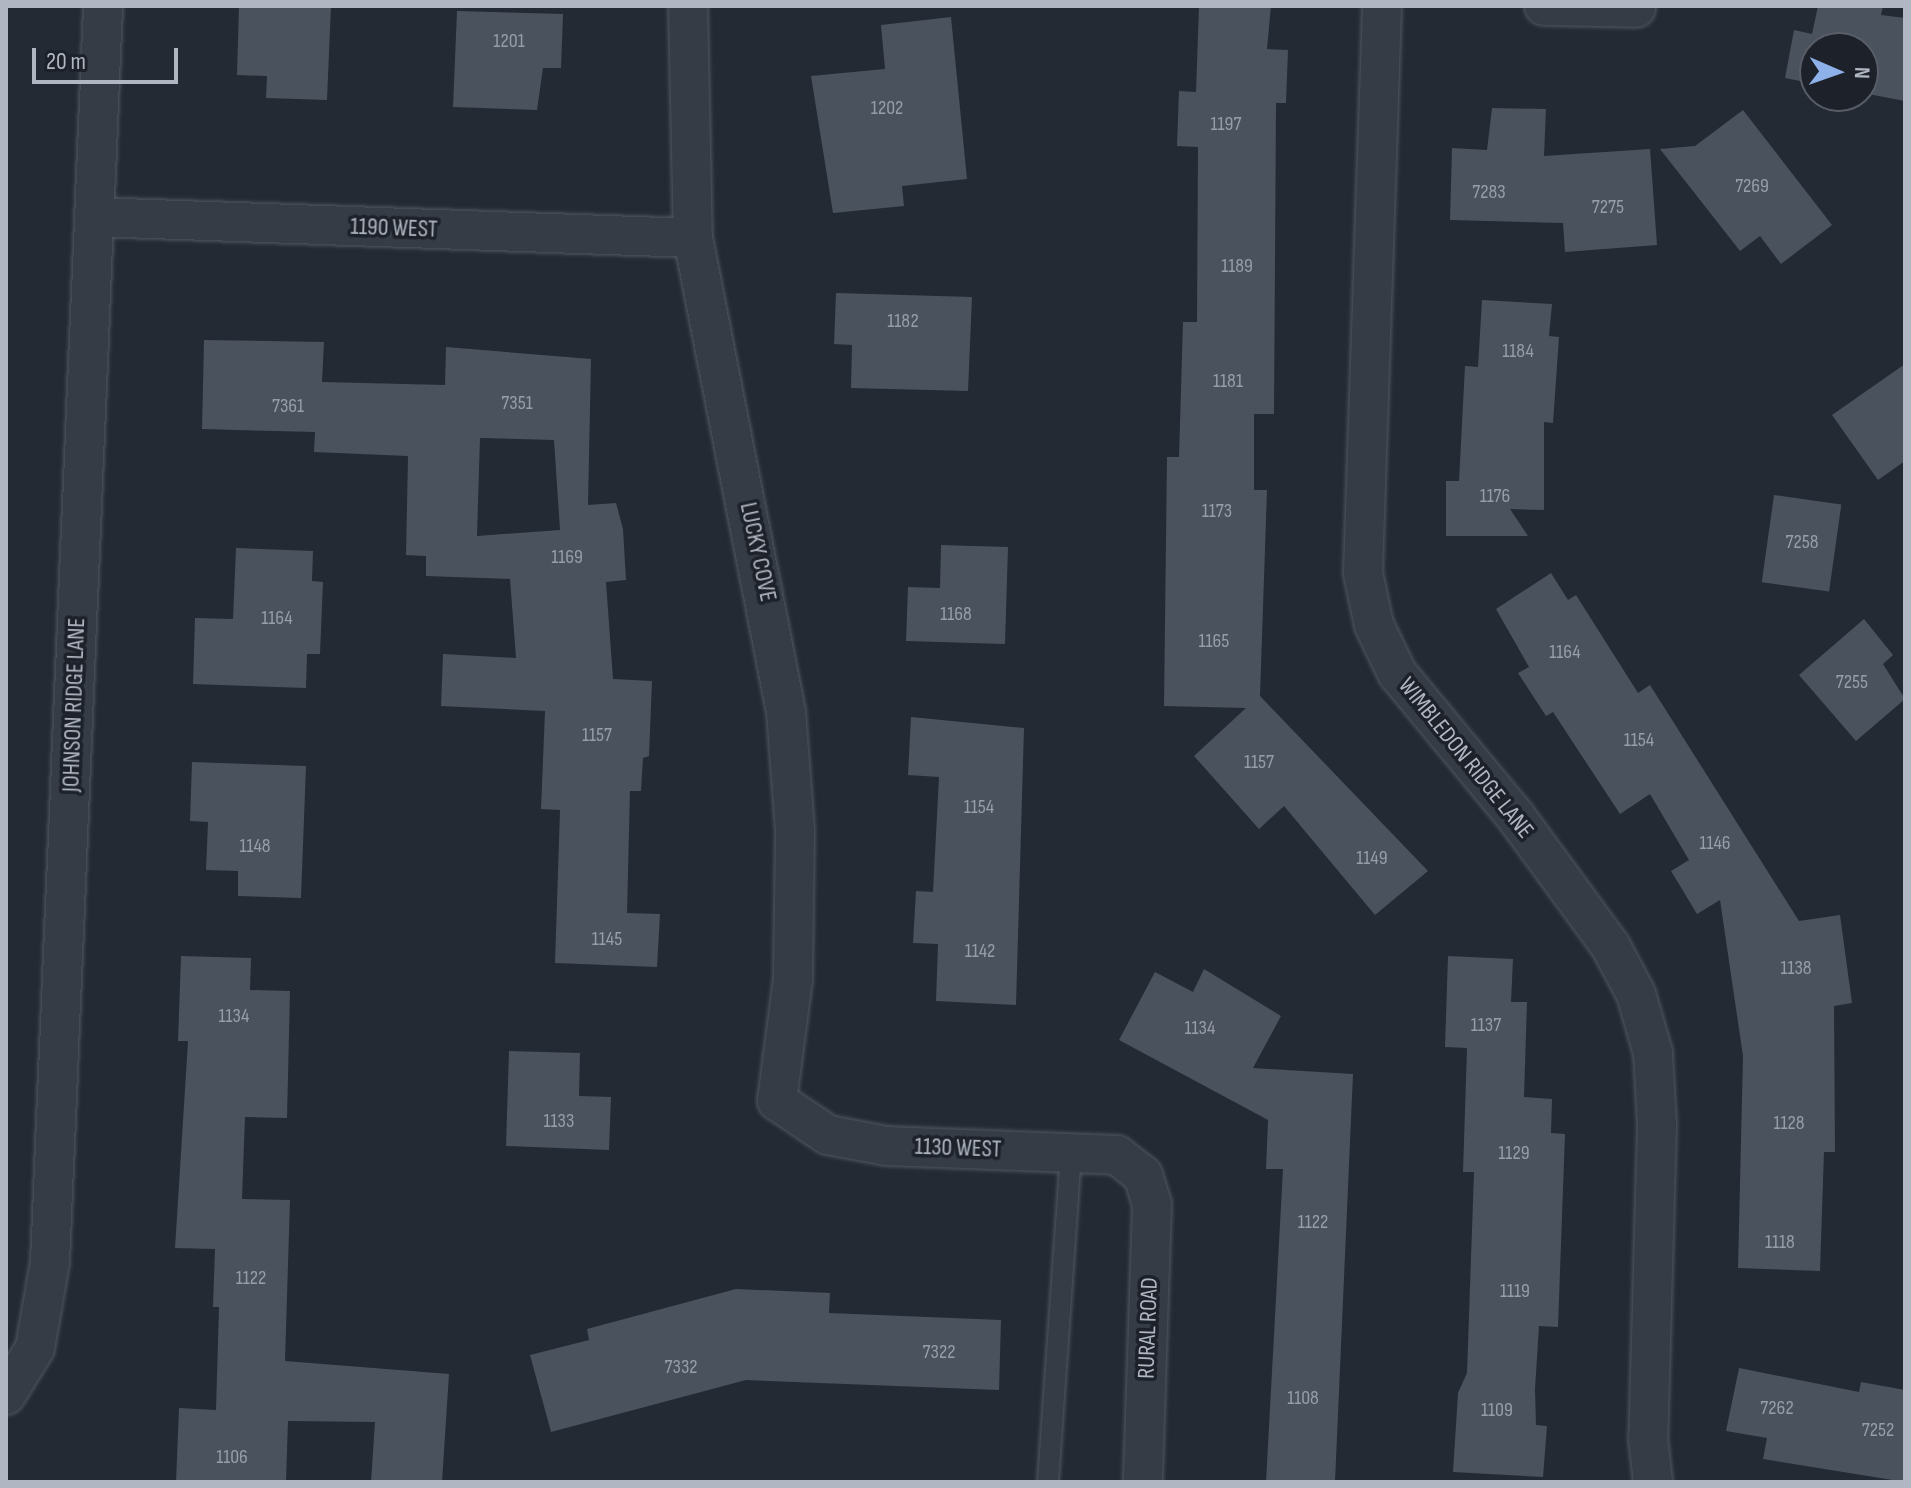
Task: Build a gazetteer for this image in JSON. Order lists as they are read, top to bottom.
{
  "streets": {
    "street": [
      "1190 WEST",
      "LUCKY COVE",
      "JOHNSON RIDGE LANE",
      "WIMBLEDON RIDGE LANE",
      "1130 WEST",
      "RURAL ROAD"
    ]
  },
  "crossings": [
    ["1190 WEST", "LUCKY COVE"],
    ["1190 WEST", "JOHNSON RIDGE LANE"],
    ["LUCKY COVE", "1130 WEST"],
    ["1130 WEST", "RURAL ROAD"]
  ],
  "house_numbers": [
    "1201",
    "1202",
    "1197",
    "7269",
    "7283",
    "7275",
    "1189",
    "1182",
    "1184",
    "1181",
    "7351",
    "7361",
    "1176",
    "1173",
    "7258",
    "1169",
    "1168",
    "1164",
    "1165",
    "1164",
    "7255",
    "1157",
    "1154",
    "1157",
    "1154",
    "1146",
    "1148",
    "1149",
    "1145",
    "1142",
    "1138",
    "1134",
    "1137",
    "1134",
    "1133",
    "1128",
    "1129",
    "1122",
    "1118",
    "1122",
    "1119",
    "7322",
    "7332",
    "1108",
    "7262",
    "1109",
    "7252",
    "1106"
  ],
  "scale_bar": "20 m",
  "north": "right"
}
